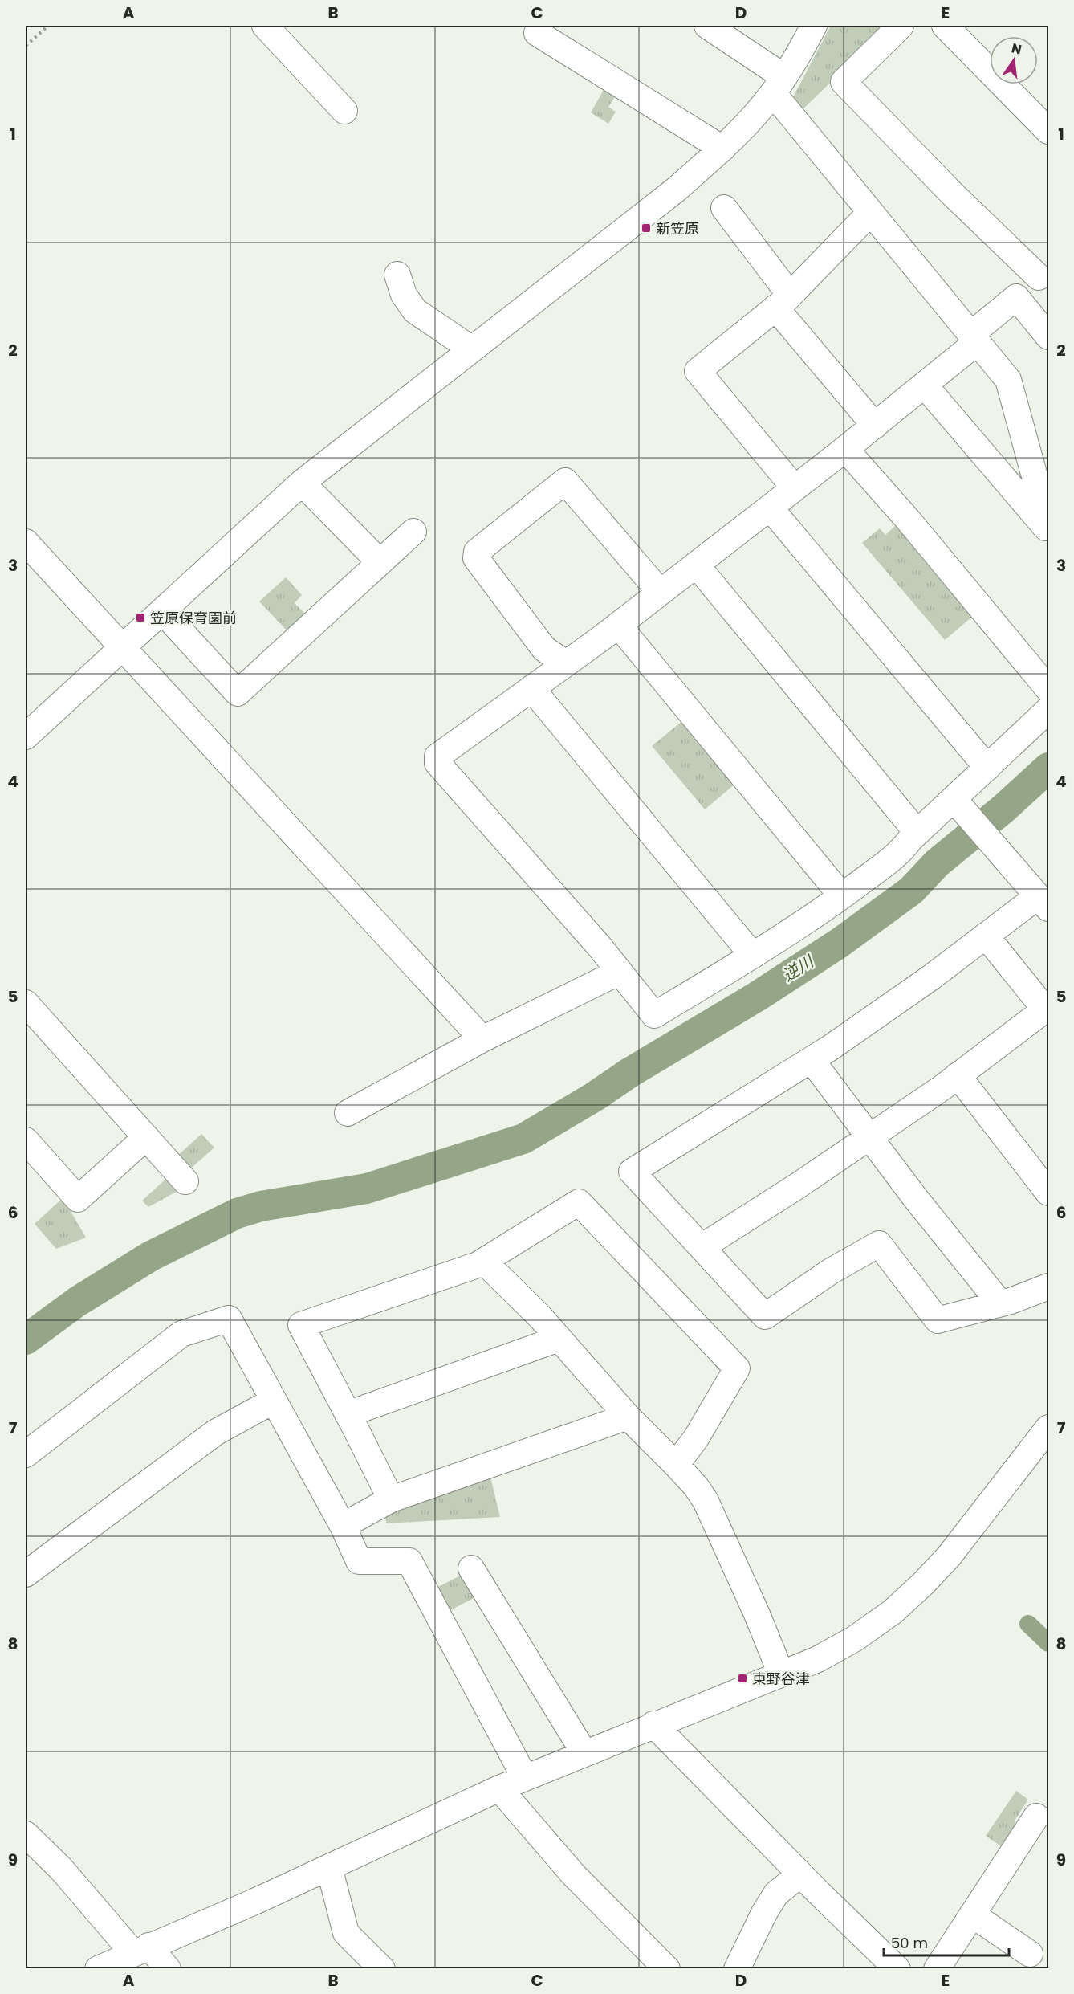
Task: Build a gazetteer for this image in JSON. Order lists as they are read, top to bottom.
{
  "water": ["逆川"],
  "places": {
    "transit": ["新笠原", "笠原保育園前", "東野谷津"]
  },
  "scale_bar": "50 m",
  "north": "top",
  "grid": {
    "columns": [
      "A",
      "B",
      "C",
      "D",
      "E"
    ],
    "rows": [
      "1",
      "2",
      "3",
      "4",
      "5",
      "6",
      "7",
      "8",
      "9"
    ]
  }
}
